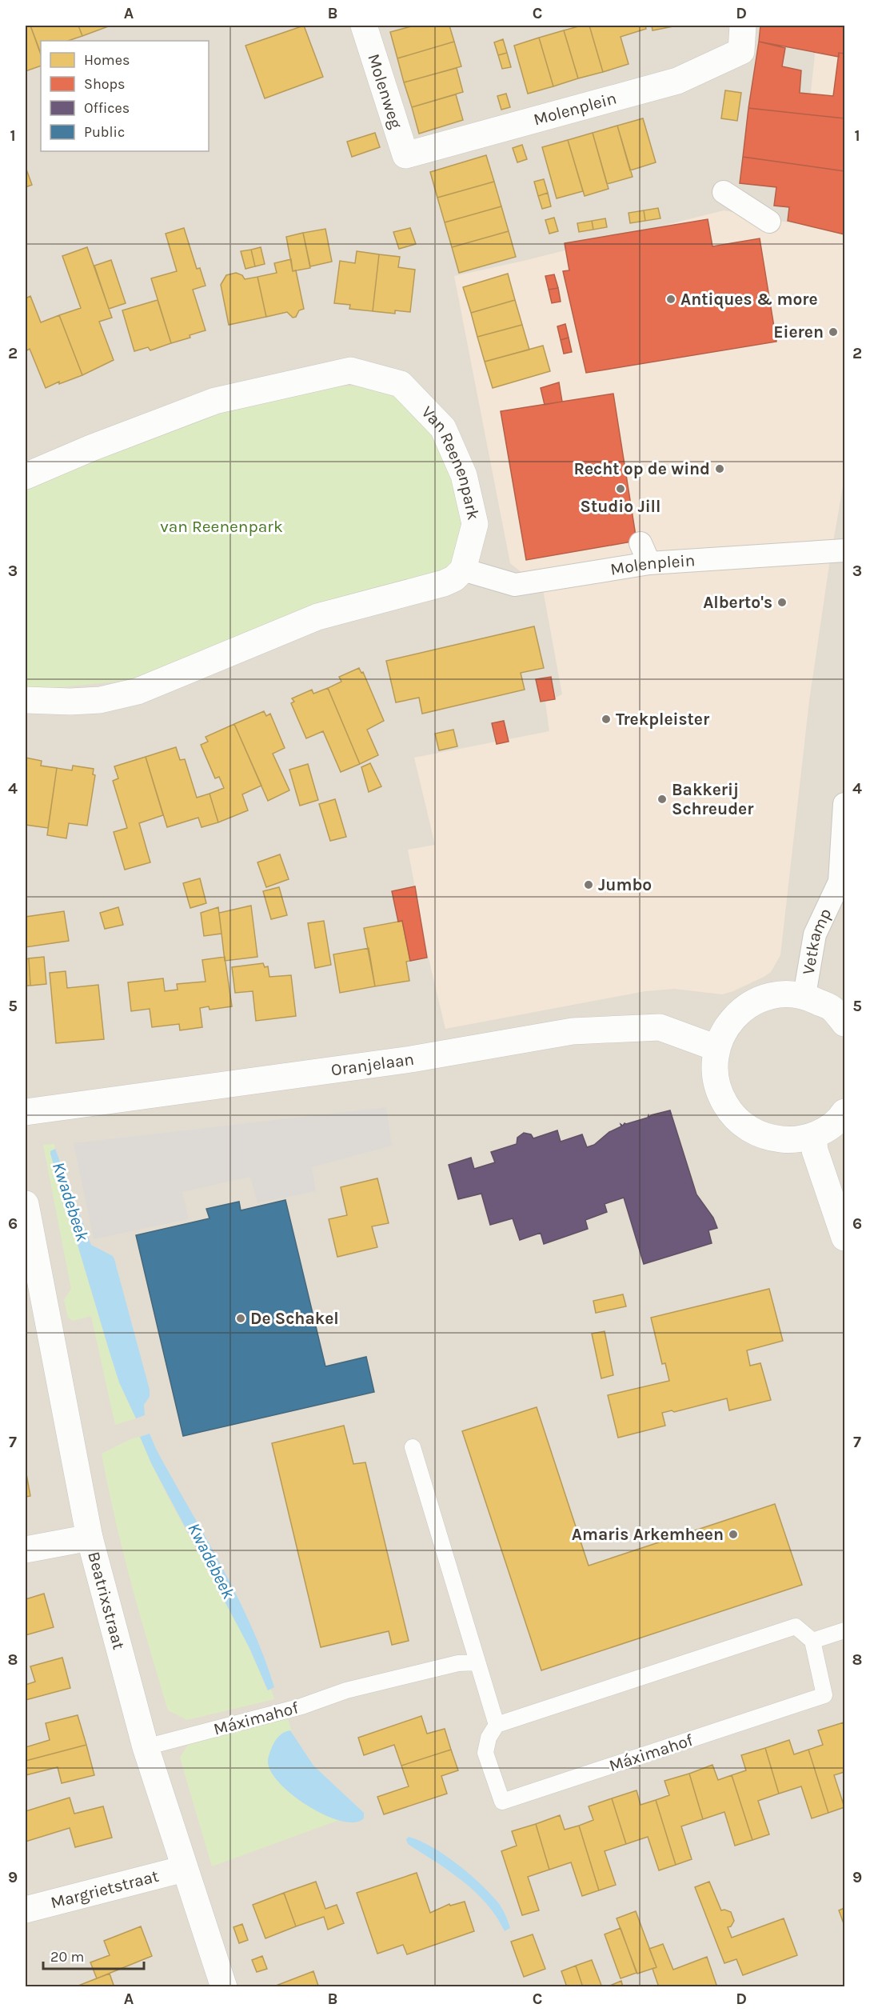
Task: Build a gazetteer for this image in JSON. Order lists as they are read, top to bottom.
{
  "streets": {
    "street": [
      "Molenweg",
      "Molenplein",
      "Van Reenenpark",
      "Vetkamp",
      "Oranjelaan",
      "Beatrixstraat",
      "Margrietstraat"
    ],
    "lane": ["Máximahof"]
  },
  "crossings": [
    ["Molenweg", "Molenplein"],
    ["Molenplein", "Van Reenenpark"],
    ["Beatrixstraat", "Máximahof"],
    ["Beatrixstraat", "Margrietstraat"]
  ],
  "water": ["Kwadebeek"],
  "parks": ["van Reenenpark"],
  "places": [
    "Antiques & more",
    "Eieren",
    "Recht op de wind",
    "Studio Jill",
    "Alberto's",
    "Trekpleister",
    "Bakkerij Schreuder",
    "Jumbo",
    "De Schakel",
    "Amaris Arkemheen"
  ],
  "legend": [
    "Homes",
    "Shops",
    "Offices",
    "Public"
  ],
  "scale_bar": "20 m",
  "grid": {
    "columns": [
      "A",
      "B",
      "C",
      "D"
    ],
    "rows": [
      "1",
      "2",
      "3",
      "4",
      "5",
      "6",
      "7",
      "8",
      "9"
    ]
  }
}
